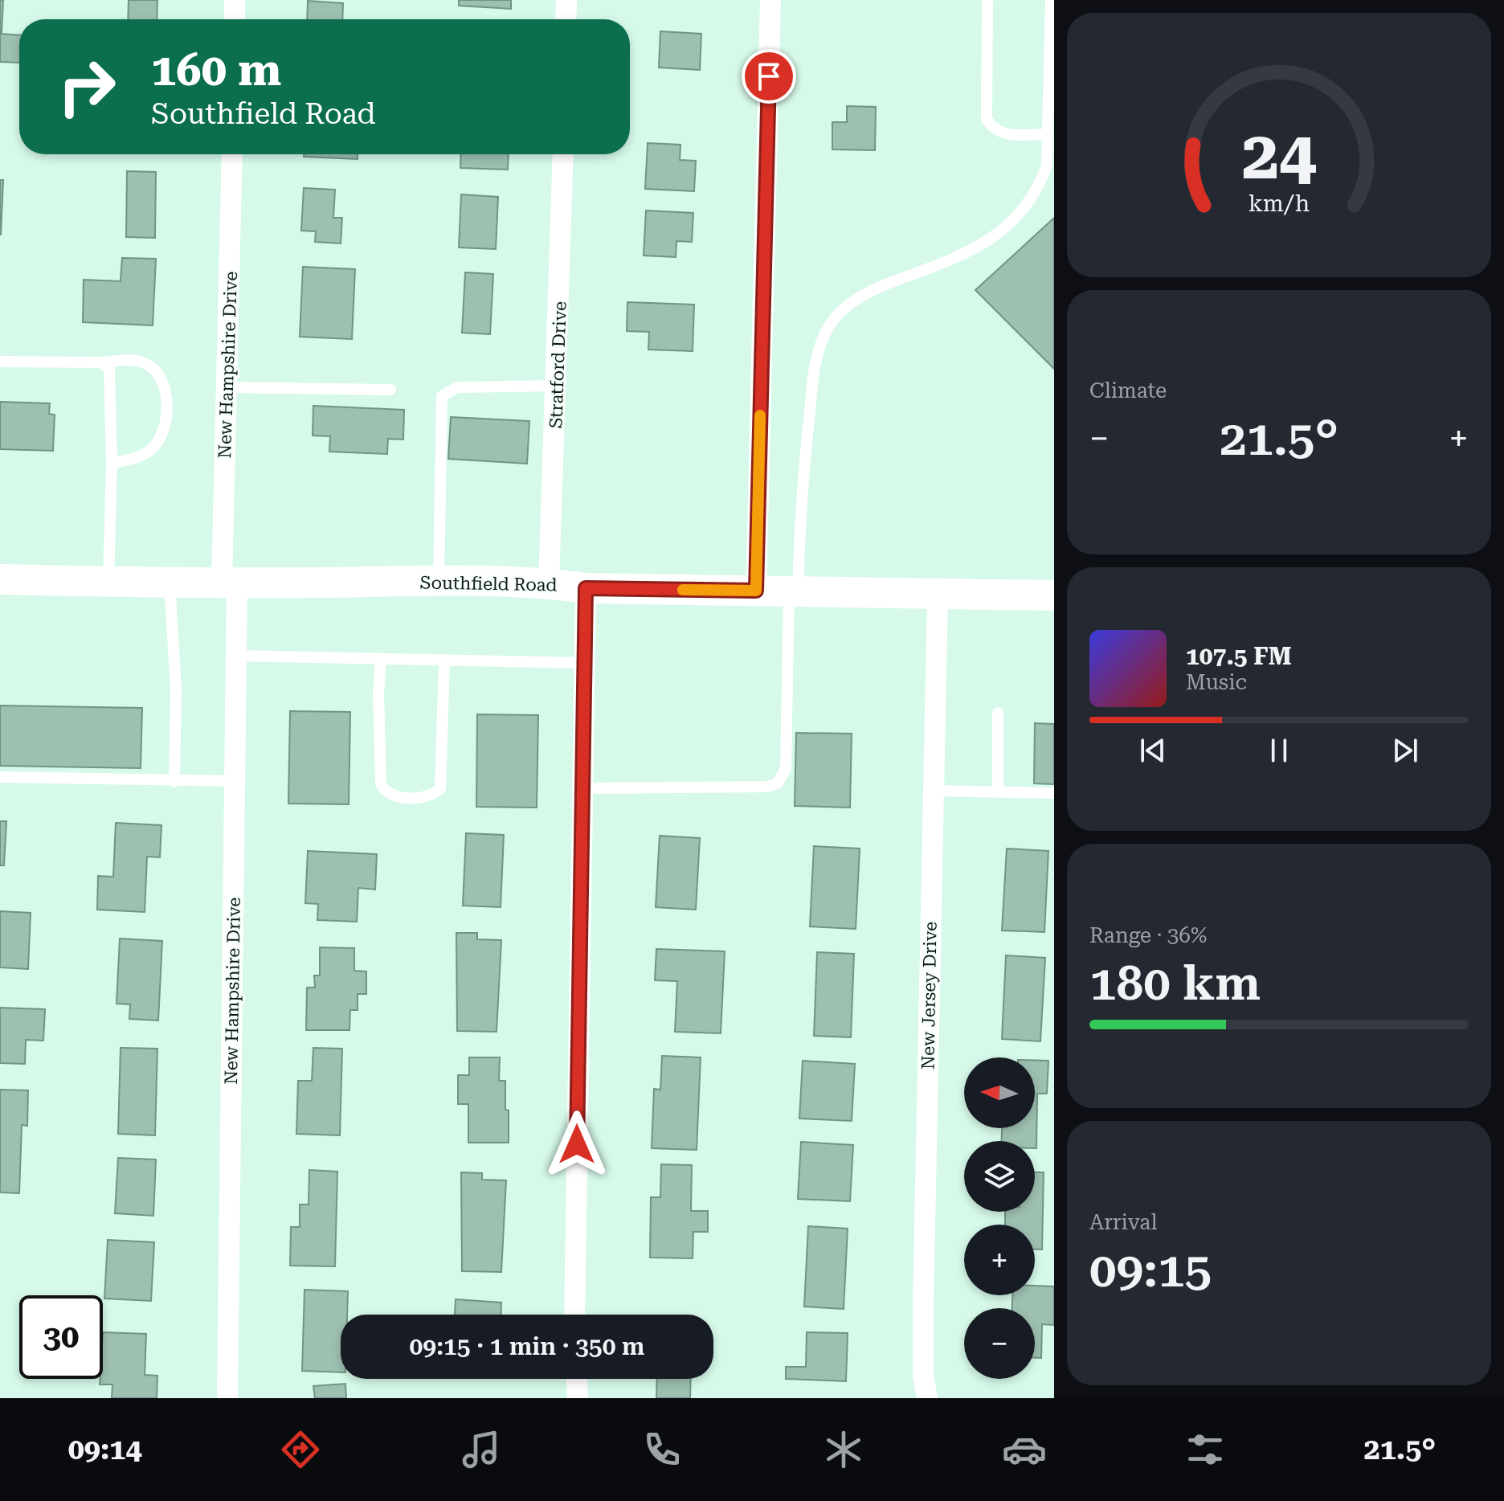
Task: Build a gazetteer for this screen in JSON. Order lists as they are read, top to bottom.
{
  "streets": {
    "main road": ["Southfield Road"],
    "street": ["New Hampshire Drive", "Stratford Drive", "New Jersey Drive"]
  },
  "crossings": [
    ["New Hampshire Drive", "Southfield Road"],
    ["Stratford Drive", "Southfield Road"],
    ["Southfield Road", "New Jersey Drive"]
  ],
  "north": "left",
  "page": {
    "turn": ["160 m", "Southfield Road"],
    "tile": [
      "Climate",
      ["Range · 36%", "180 km"],
      ["Arrival", "09:15"]
    ],
    "heat": ["−", "21.5°", "+"],
    "song": ["107.5 FM", "Music"],
    "map_buttons": ["+", "−"],
    "limit": "30",
    "trip": "09:15 · 1 min · 350 m",
    "tabs": ["09:14", "21.5°"],
    "gauge": ["24", "km/h"]
  }
}
